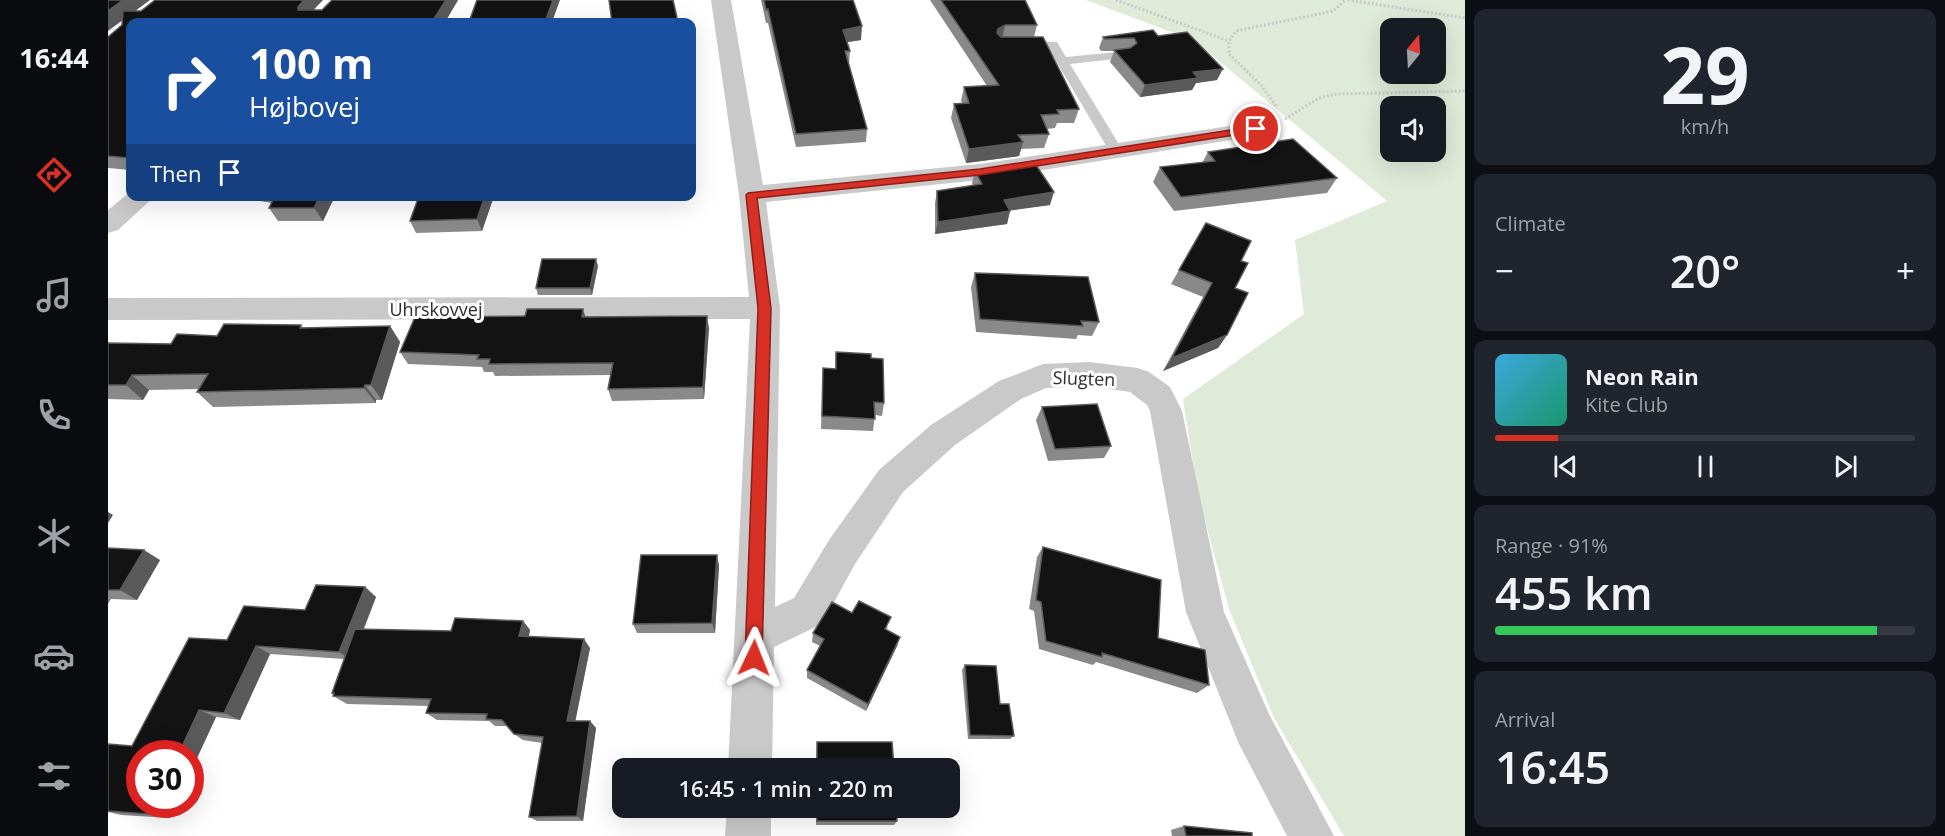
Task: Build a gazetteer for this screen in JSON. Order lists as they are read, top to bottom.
{
  "streets": {
    "street": ["Uhrskovvej", "Slugten"]
  },
  "north": "top",
  "page": {
    "tabs": "16:44",
    "tile": [
      ["29", "km/h"],
      "Climate",
      ["Range · 91%", "455 km"],
      ["Arrival", "16:45"]
    ],
    "turn": ["100 m", "Højbovej"],
    "then": "Then",
    "heat": ["−", "20°", "+"],
    "song": ["Neon Rain", "Kite Club"],
    "limit": "30",
    "trip": "16:45 · 1 min · 220 m"
  }
}
